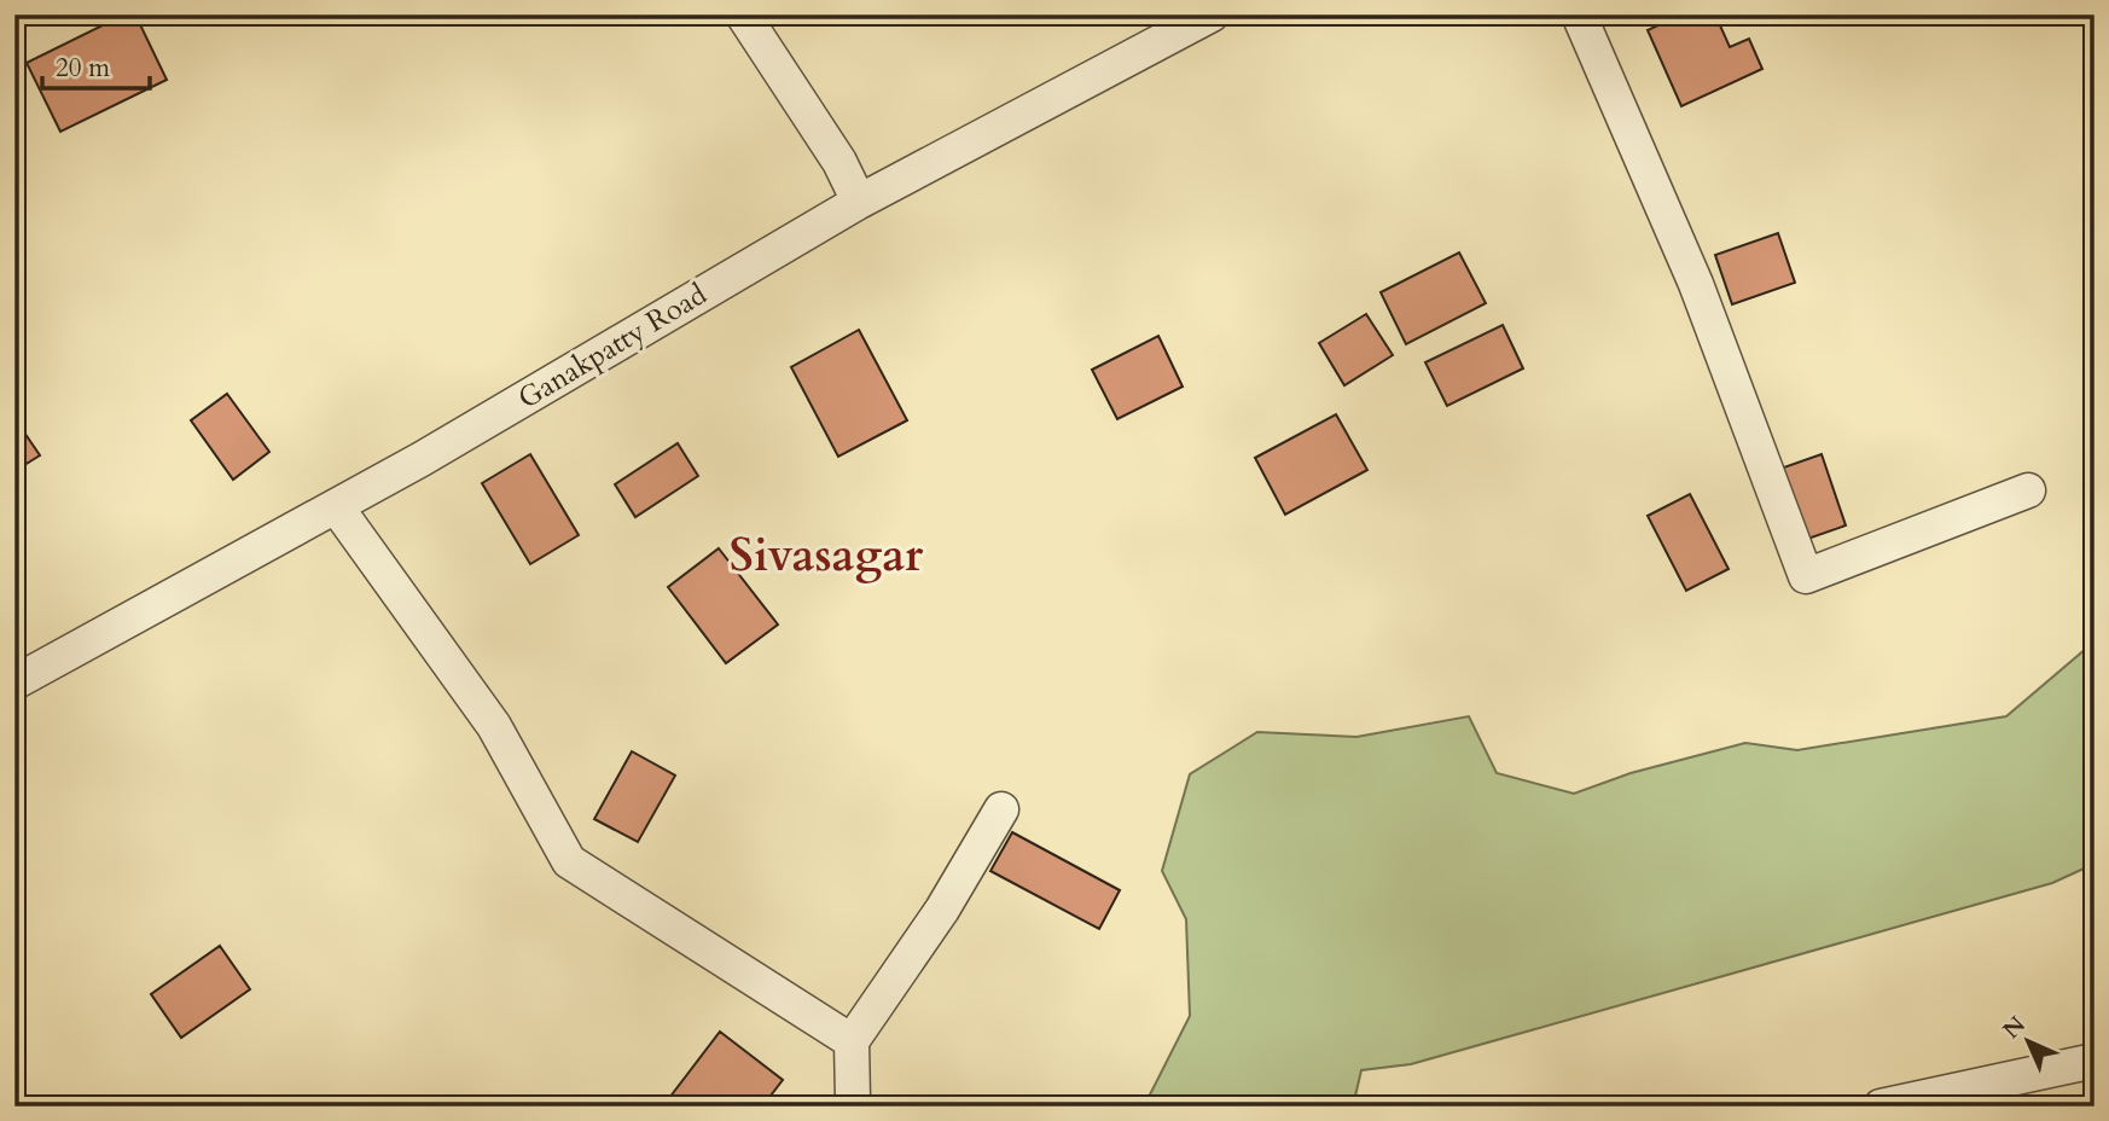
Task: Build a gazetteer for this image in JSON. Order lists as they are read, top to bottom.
{
  "streets": {
    "street": ["Ganakpatty Road"]
  },
  "districts": ["Sivasagar"],
  "scale_bar": "20 m",
  "north": "top left"
}
